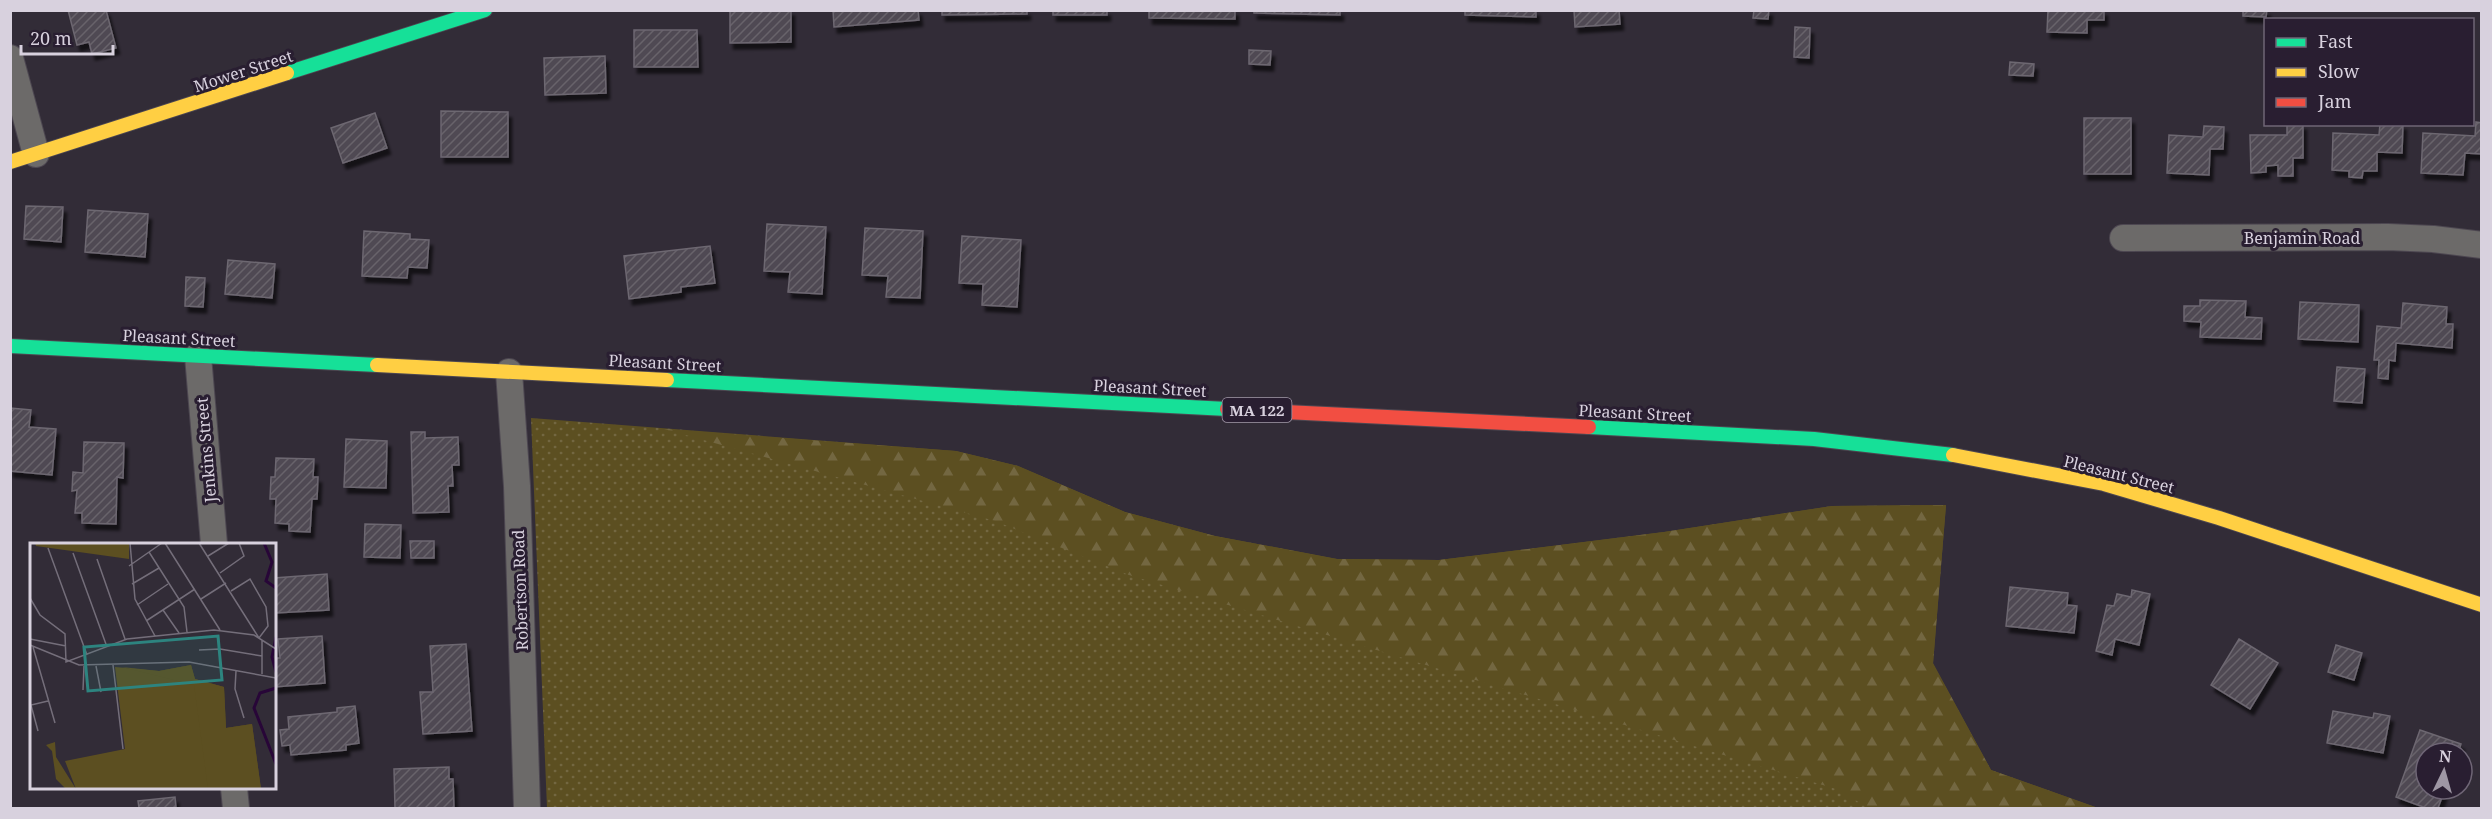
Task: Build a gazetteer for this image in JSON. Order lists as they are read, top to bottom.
{
  "streets": {
    "main road": ["Mower Street", "Pleasant Street", "MA 122"],
    "street": ["Benjamin Road", "Jenkins Street", "Robertson Road"]
  },
  "crossings": [
    ["Pleasant Street", "Jenkins Street"],
    ["Pleasant Street", "Robertson Road"]
  ],
  "legend": ["Fast", "Slow", "Jam"],
  "scale_bar": "20 m",
  "north": "top"
}
